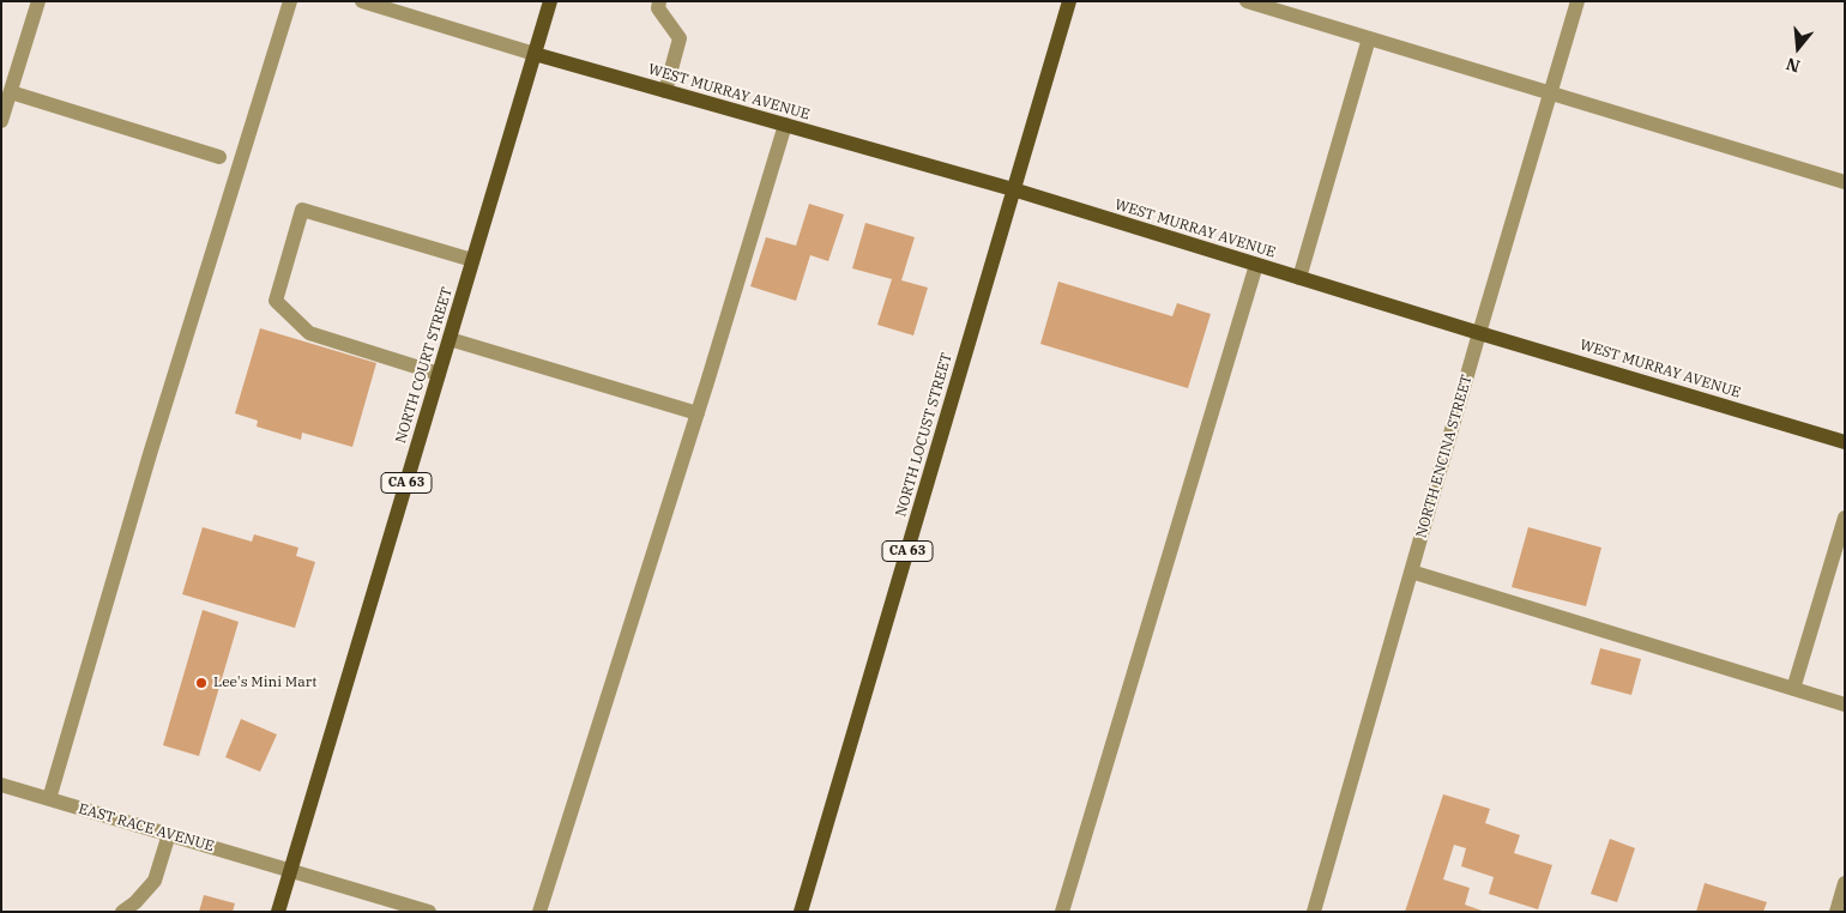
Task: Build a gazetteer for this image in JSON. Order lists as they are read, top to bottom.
{
  "streets": {
    "main road": [
      "WEST MURRAY AVENUE",
      "NORTH COURT STREET",
      "NORTH LOCUST STREET",
      "CA 63"
    ],
    "street": ["NORTH ENCINA STREET", "EAST RACE AVENUE"]
  },
  "crossings": [
    ["WEST MURRAY AVENUE", "NORTH COURT STREET"],
    ["WEST MURRAY AVENUE", "NORTH LOCUST STREET"],
    ["WEST MURRAY AVENUE", "NORTH ENCINA STREET"],
    ["NORTH COURT STREET", "EAST RACE AVENUE"]
  ],
  "places": ["Lee's Mini Mart"],
  "north": "bottom"
}
